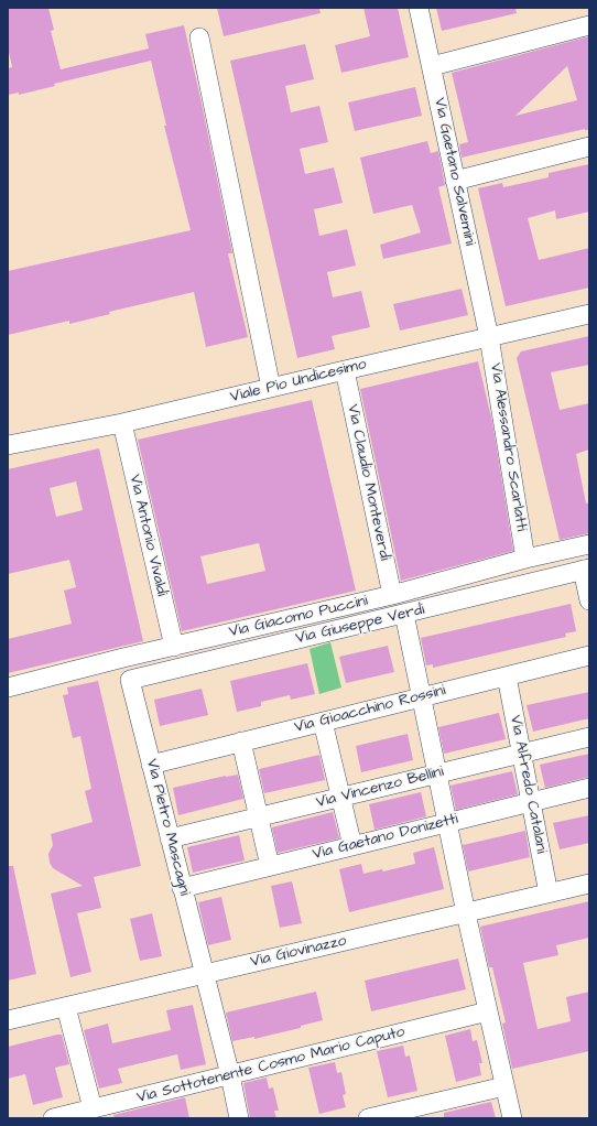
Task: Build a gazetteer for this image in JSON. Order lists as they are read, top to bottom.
{
  "streets": {
    "street": [
      "Via Gaetano Salvemini",
      "Viale Pio Undicesimo",
      "Via Alessandro Scarlatti",
      "Via Claudio Monteverdi",
      "Via Antonio Vivaldi",
      "Via Giacomo Puccini",
      "Via Giuseppe Verdi",
      "Via Gioacchino Rossini",
      "Via Alfredo Catalani",
      "Via Vincenzo Bellini",
      "Via Pietro Mascagni",
      "Via Gaetano Donizetti",
      "Via Giovinazzo",
      "Via Sottotenente Cosmo Mario Caputo"
    ]
  },
  "crossings": [
    ["Via Gaetano Salvemini", "Viale Pio Undicesimo"],
    ["Via Gaetano Salvemini", "Via Alessandro Scarlatti"],
    ["Viale Pio Undicesimo", "Via Alessandro Scarlatti"],
    ["Viale Pio Undicesimo", "Via Claudio Monteverdi"],
    ["Viale Pio Undicesimo", "Via Antonio Vivaldi"],
    ["Via Alessandro Scarlatti", "Via Giacomo Puccini"],
    ["Via Claudio Monteverdi", "Via Giacomo Puccini"],
    ["Via Antonio Vivaldi", "Via Giacomo Puccini"],
    ["Via Giuseppe Verdi", "Via Pietro Mascagni"],
    ["Via Gioacchino Rossini", "Via Alfredo Catalani"],
    ["Via Gioacchino Rossini", "Via Pietro Mascagni"],
    ["Via Alfredo Catalani", "Via Vincenzo Bellini"],
    ["Via Alfredo Catalani", "Via Gaetano Donizetti"],
    ["Via Alfredo Catalani", "Via Giovinazzo"],
    ["Via Vincenzo Bellini", "Via Pietro Mascagni"],
    ["Via Pietro Mascagni", "Via Gaetano Donizetti"],
    ["Via Pietro Mascagni", "Via Giovinazzo"],
    ["Via Pietro Mascagni", "Via Sottotenente Cosmo Mario Caputo"]
  ]
}
